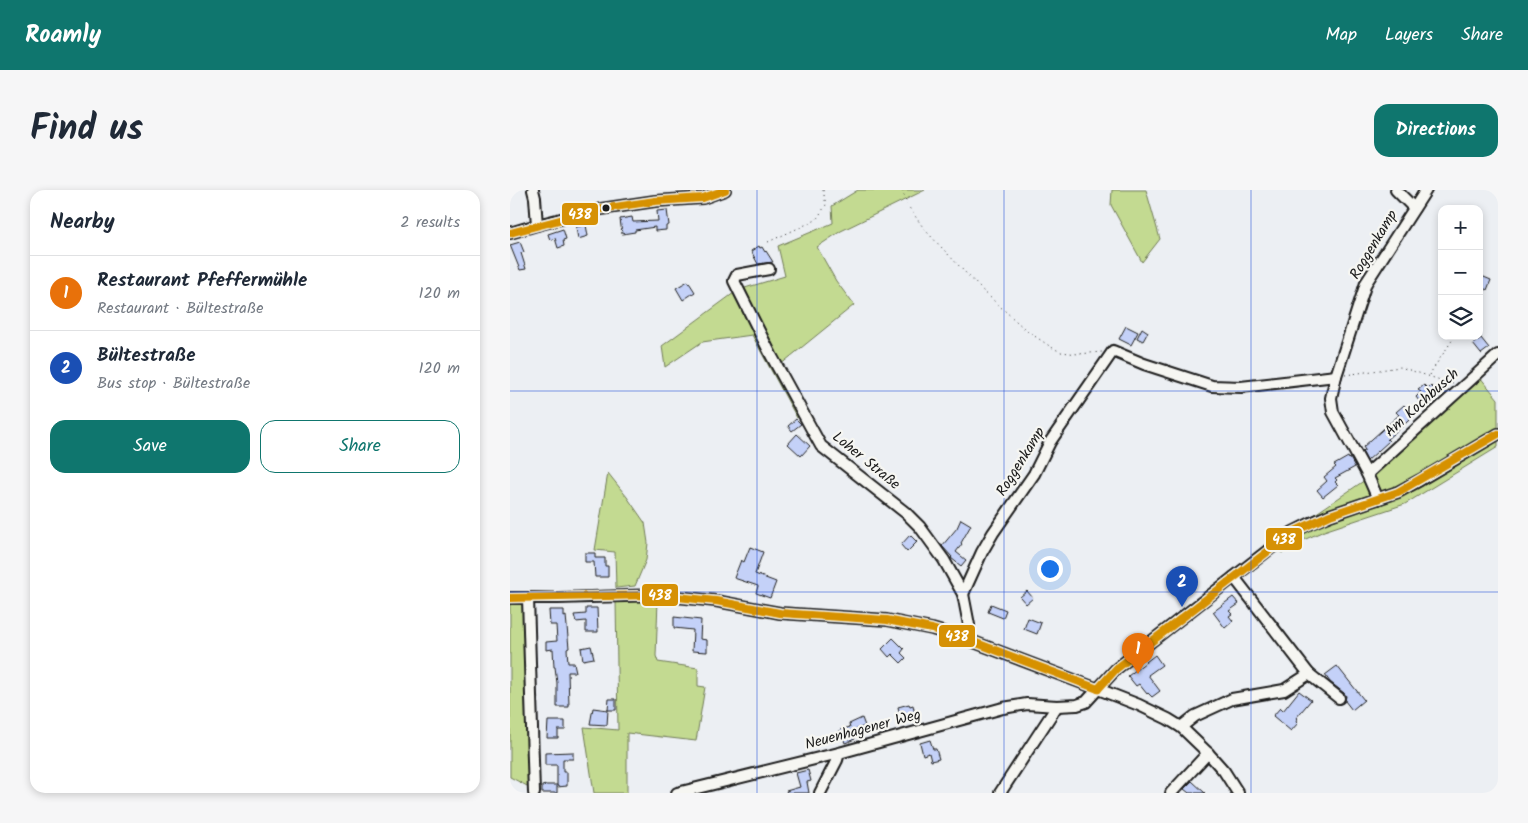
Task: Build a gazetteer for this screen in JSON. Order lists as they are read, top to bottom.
{
  "streets": {
    "street": [
      "Roggenkamp",
      "Am Kochbusch",
      "Loher Straße",
      "Neuenhagener Weg"
    ]
  },
  "crossings": [
    ["Roggenkamp", "Am Kochbusch"],
    ["Roggenkamp", "Loher Straße"],
    ["Roggenkamp", "Neuenhagener Weg"]
  ],
  "lines": ["transit line 438"],
  "page": {
    "header": "Roamly",
    "nav": ["Map", "Layers", "Share"],
    "title": "Find us",
    "buttons": [
      "Directions",
      ["Save", "Share"]
    ],
    "heading": ["Nearby", "2 results"],
    "map_buttons": ["+", "−"],
    "list": [
      {
        "mark": "1",
        "name": "Restaurant Pfeffermühle",
        "note": "Restaurant · Bültestraße",
        "value": "120 m"
      },
      {
        "mark": "2",
        "name": "Bültestraße",
        "note": "Bus stop · Bültestraße",
        "value": "120 m"
      }
    ],
    "pins": ["2", "1"]
  }
}
